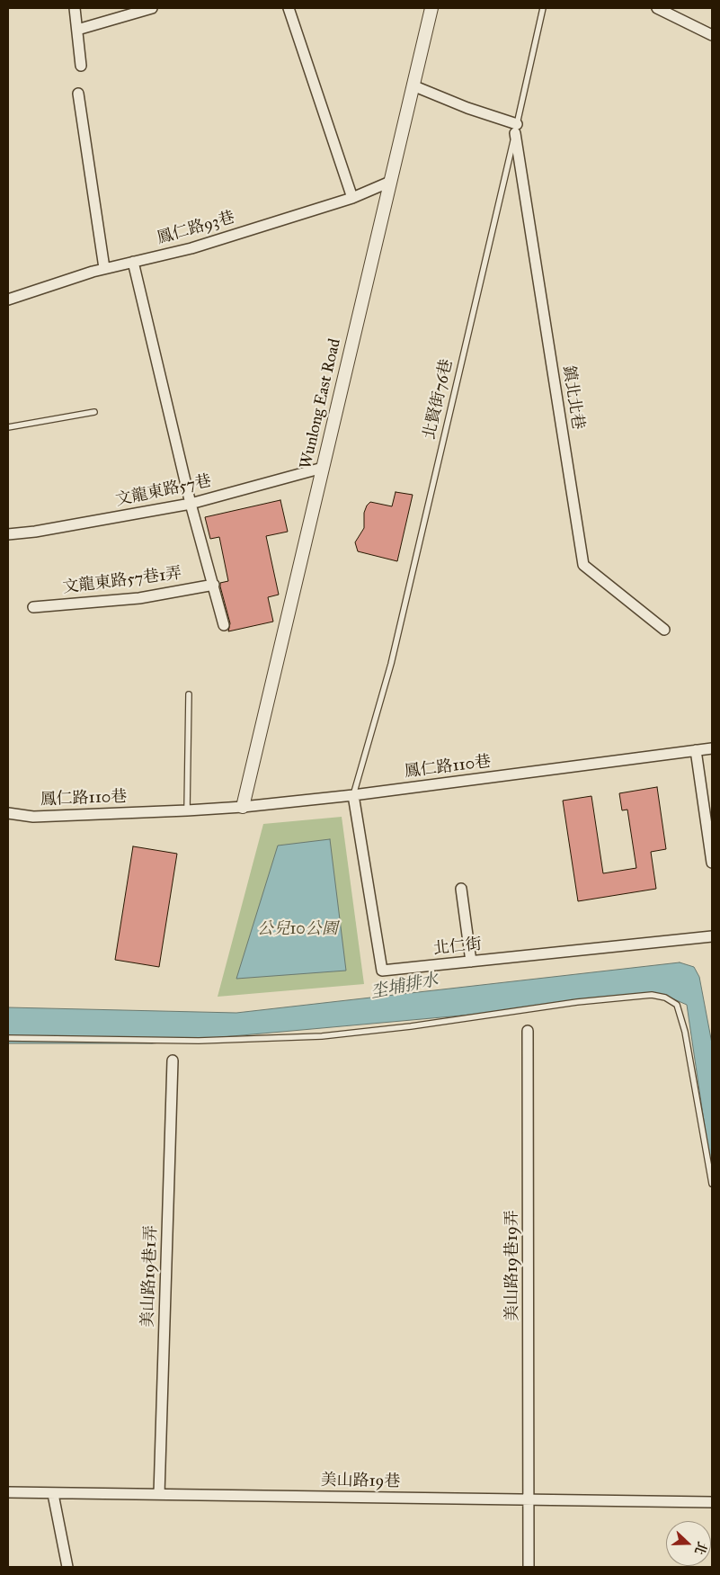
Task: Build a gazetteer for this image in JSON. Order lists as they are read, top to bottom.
{
  "streets": {
    "street": [
      "鳳仁路93巷",
      "鎮北北巷",
      "Wunlong East Road",
      "文龍東路57巷",
      "文龍東路57巷1弄",
      "鳳仁路110巷",
      "北仁街",
      "美山路19巷19弄",
      "美山路19巷1弄",
      "美山路19巷"
    ],
    "lane": ["北賢街76巷"]
  },
  "crossings": [
    ["鳳仁路93巷", "Wunlong East Road"],
    ["鎮北北巷", "北賢街76巷"],
    ["北賢街76巷", "鳳仁路110巷"],
    ["北賢街76巷", "北仁街"],
    ["Wunlong East Road", "文龍東路57巷"],
    ["Wunlong East Road", "鳳仁路110巷"],
    ["鳳仁路110巷", "北仁街"],
    ["美山路19巷19弄", "美山路19巷"],
    ["美山路19巷1弄", "美山路19巷"]
  ],
  "water": ["坔埔排水"],
  "parks": ["公兒10公園"],
  "north": "right"
}
